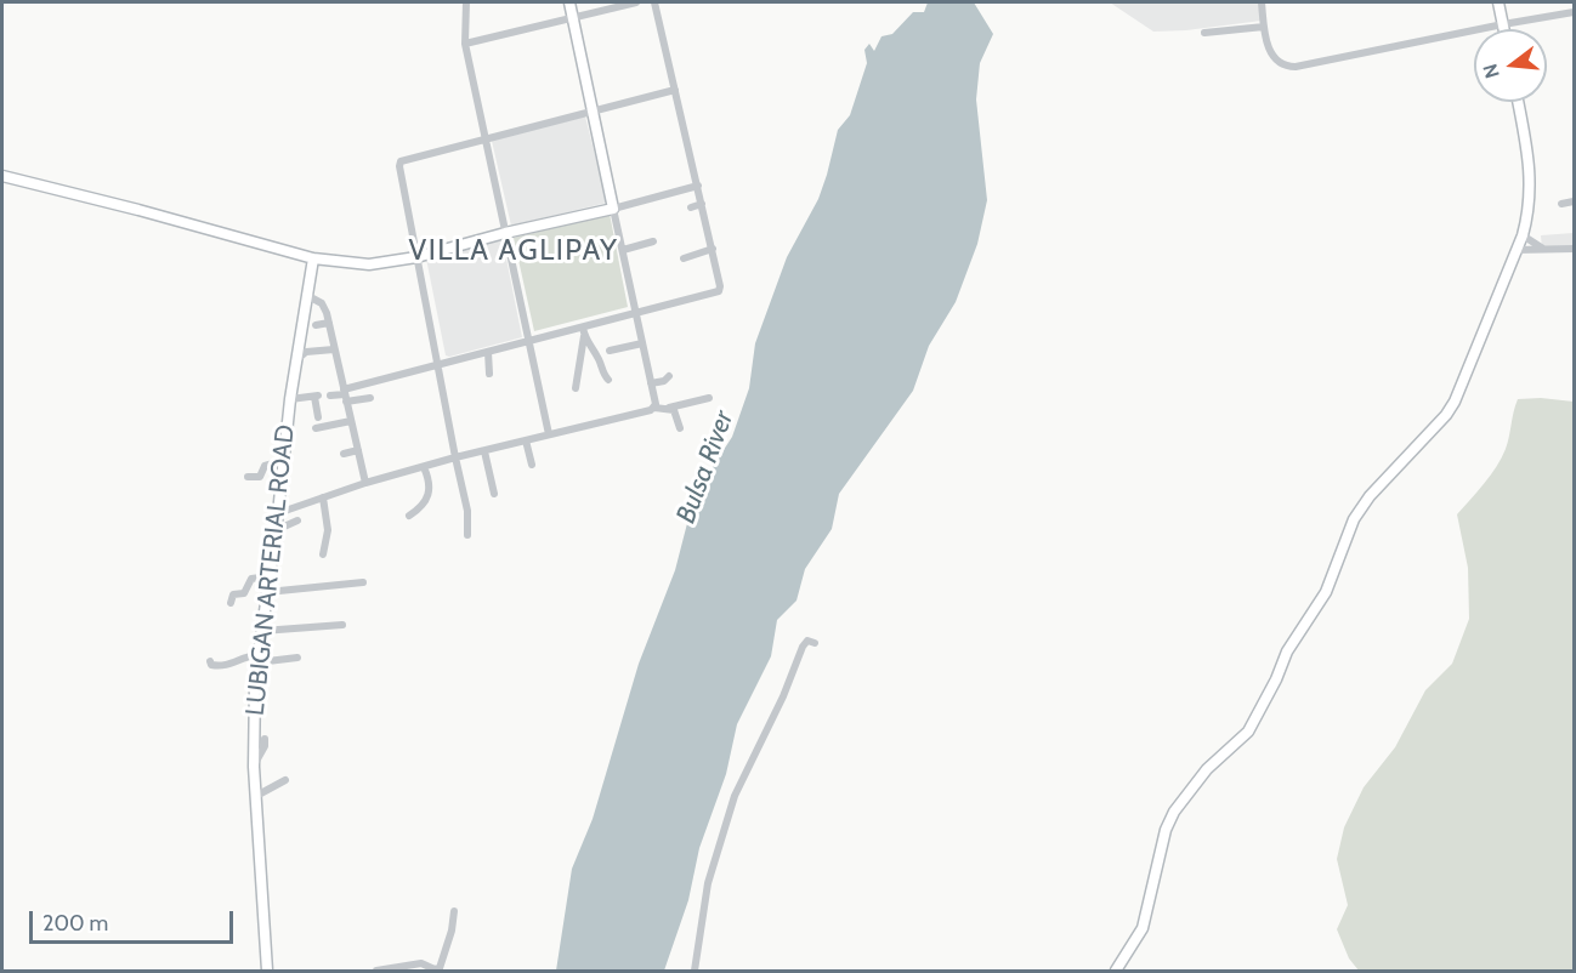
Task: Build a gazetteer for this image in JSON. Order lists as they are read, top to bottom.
{
  "streets": {
    "main road": ["LUBIGAN ARTERIAL ROAD"]
  },
  "districts": ["VILLA AGLIPAY"],
  "water": ["Bulsa River"],
  "scale_bar": "200 m",
  "north": "left"
}
